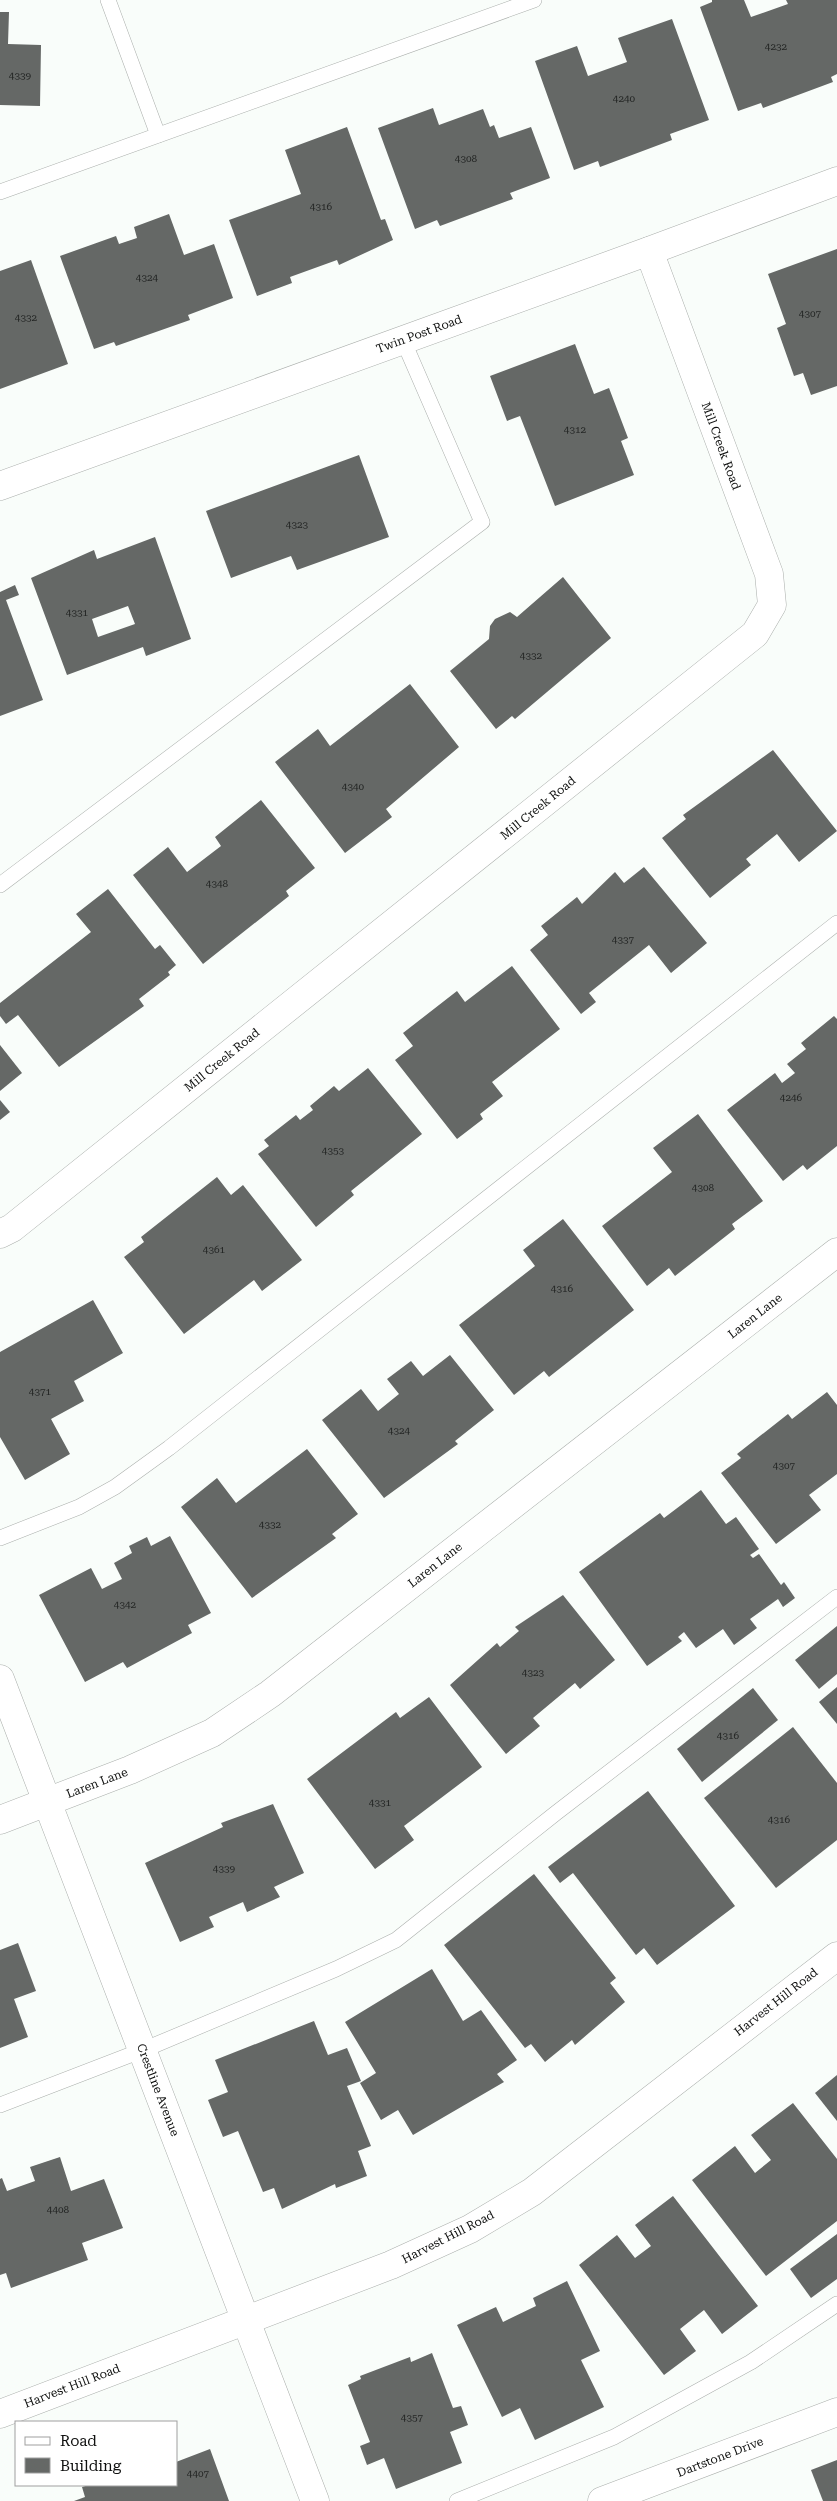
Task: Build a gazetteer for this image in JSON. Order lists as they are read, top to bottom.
{
  "streets": {
    "street": [
      "Twin Post Road",
      "Mill Creek Road",
      "Laren Lane",
      "Harvest Hill Road",
      "Crestline Avenue",
      "Dartstone Drive"
    ]
  },
  "crossings": [
    ["Twin Post Road", "Mill Creek Road"],
    ["Laren Lane", "Crestline Avenue"],
    ["Harvest Hill Road", "Crestline Avenue"]
  ],
  "house_numbers": [
    "4232",
    "4339",
    "4240",
    "4308",
    "4316",
    "4324",
    "4307",
    "4332",
    "4312",
    "4323",
    "4331",
    "4332",
    "4340",
    "4348",
    "4337",
    "4246",
    "4353",
    "4308",
    "4361",
    "4316",
    "4371",
    "4324",
    "4307",
    "4332",
    "4342",
    "4323",
    "4316",
    "4331",
    "4316",
    "4339",
    "4408",
    "4357",
    "4407"
  ],
  "legend": ["Road", "Building"]
}
